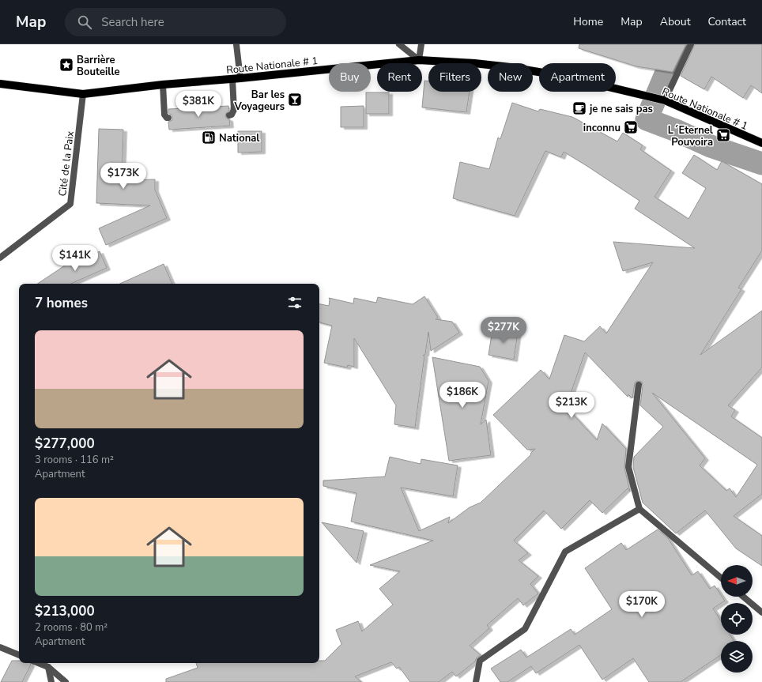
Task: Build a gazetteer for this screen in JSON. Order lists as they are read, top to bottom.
{
  "streets": {
    "main road": ["Route Nationale # 1"],
    "street": ["Cité de la Paix"]
  },
  "crossings": [
    ["Route Nationale # 1", "Cité de la Paix"]
  ],
  "places": {
    "place": ["Barrière Bouteille"],
    "bar": ["Bar les Voyageurs"],
    "cafe": ["je ne sais pas"],
    "supermarket": ["inconnu", "L´Eternel Pouvoira"],
    "fuel station": ["National"]
  },
  "north": "left",
  "page": {
    "header": "Map",
    "search": "Search here",
    "nav": [
      "Home",
      "Map",
      "About",
      "Contact"
    ],
    "chip": [
      "Buy",
      "Rent",
      "Filters",
      "New",
      "Apartment"
    ],
    "price": [
      "$381K",
      "$173K",
      "$141K",
      "$277K",
      "$186K",
      "$213K",
      "$170K"
    ],
    "heading": "7 homes",
    "list": [
      {
        "name": "$277,000",
        "note": "3 rooms · 116 m² · Apartment"
      },
      {
        "name": "$213,000",
        "note": "2 rooms · 80 m² · Apartment"
      }
    ]
  }
}
